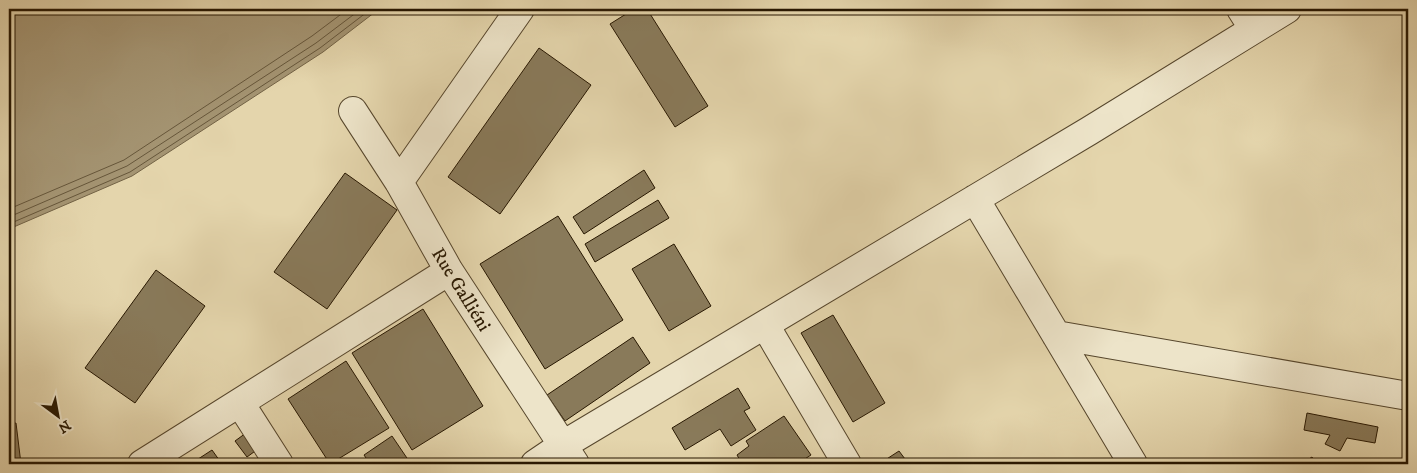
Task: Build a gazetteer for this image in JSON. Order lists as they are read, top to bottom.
{
  "streets": {
    "street": ["Rue Galliéni"]
  },
  "north": "bottom right"
}
